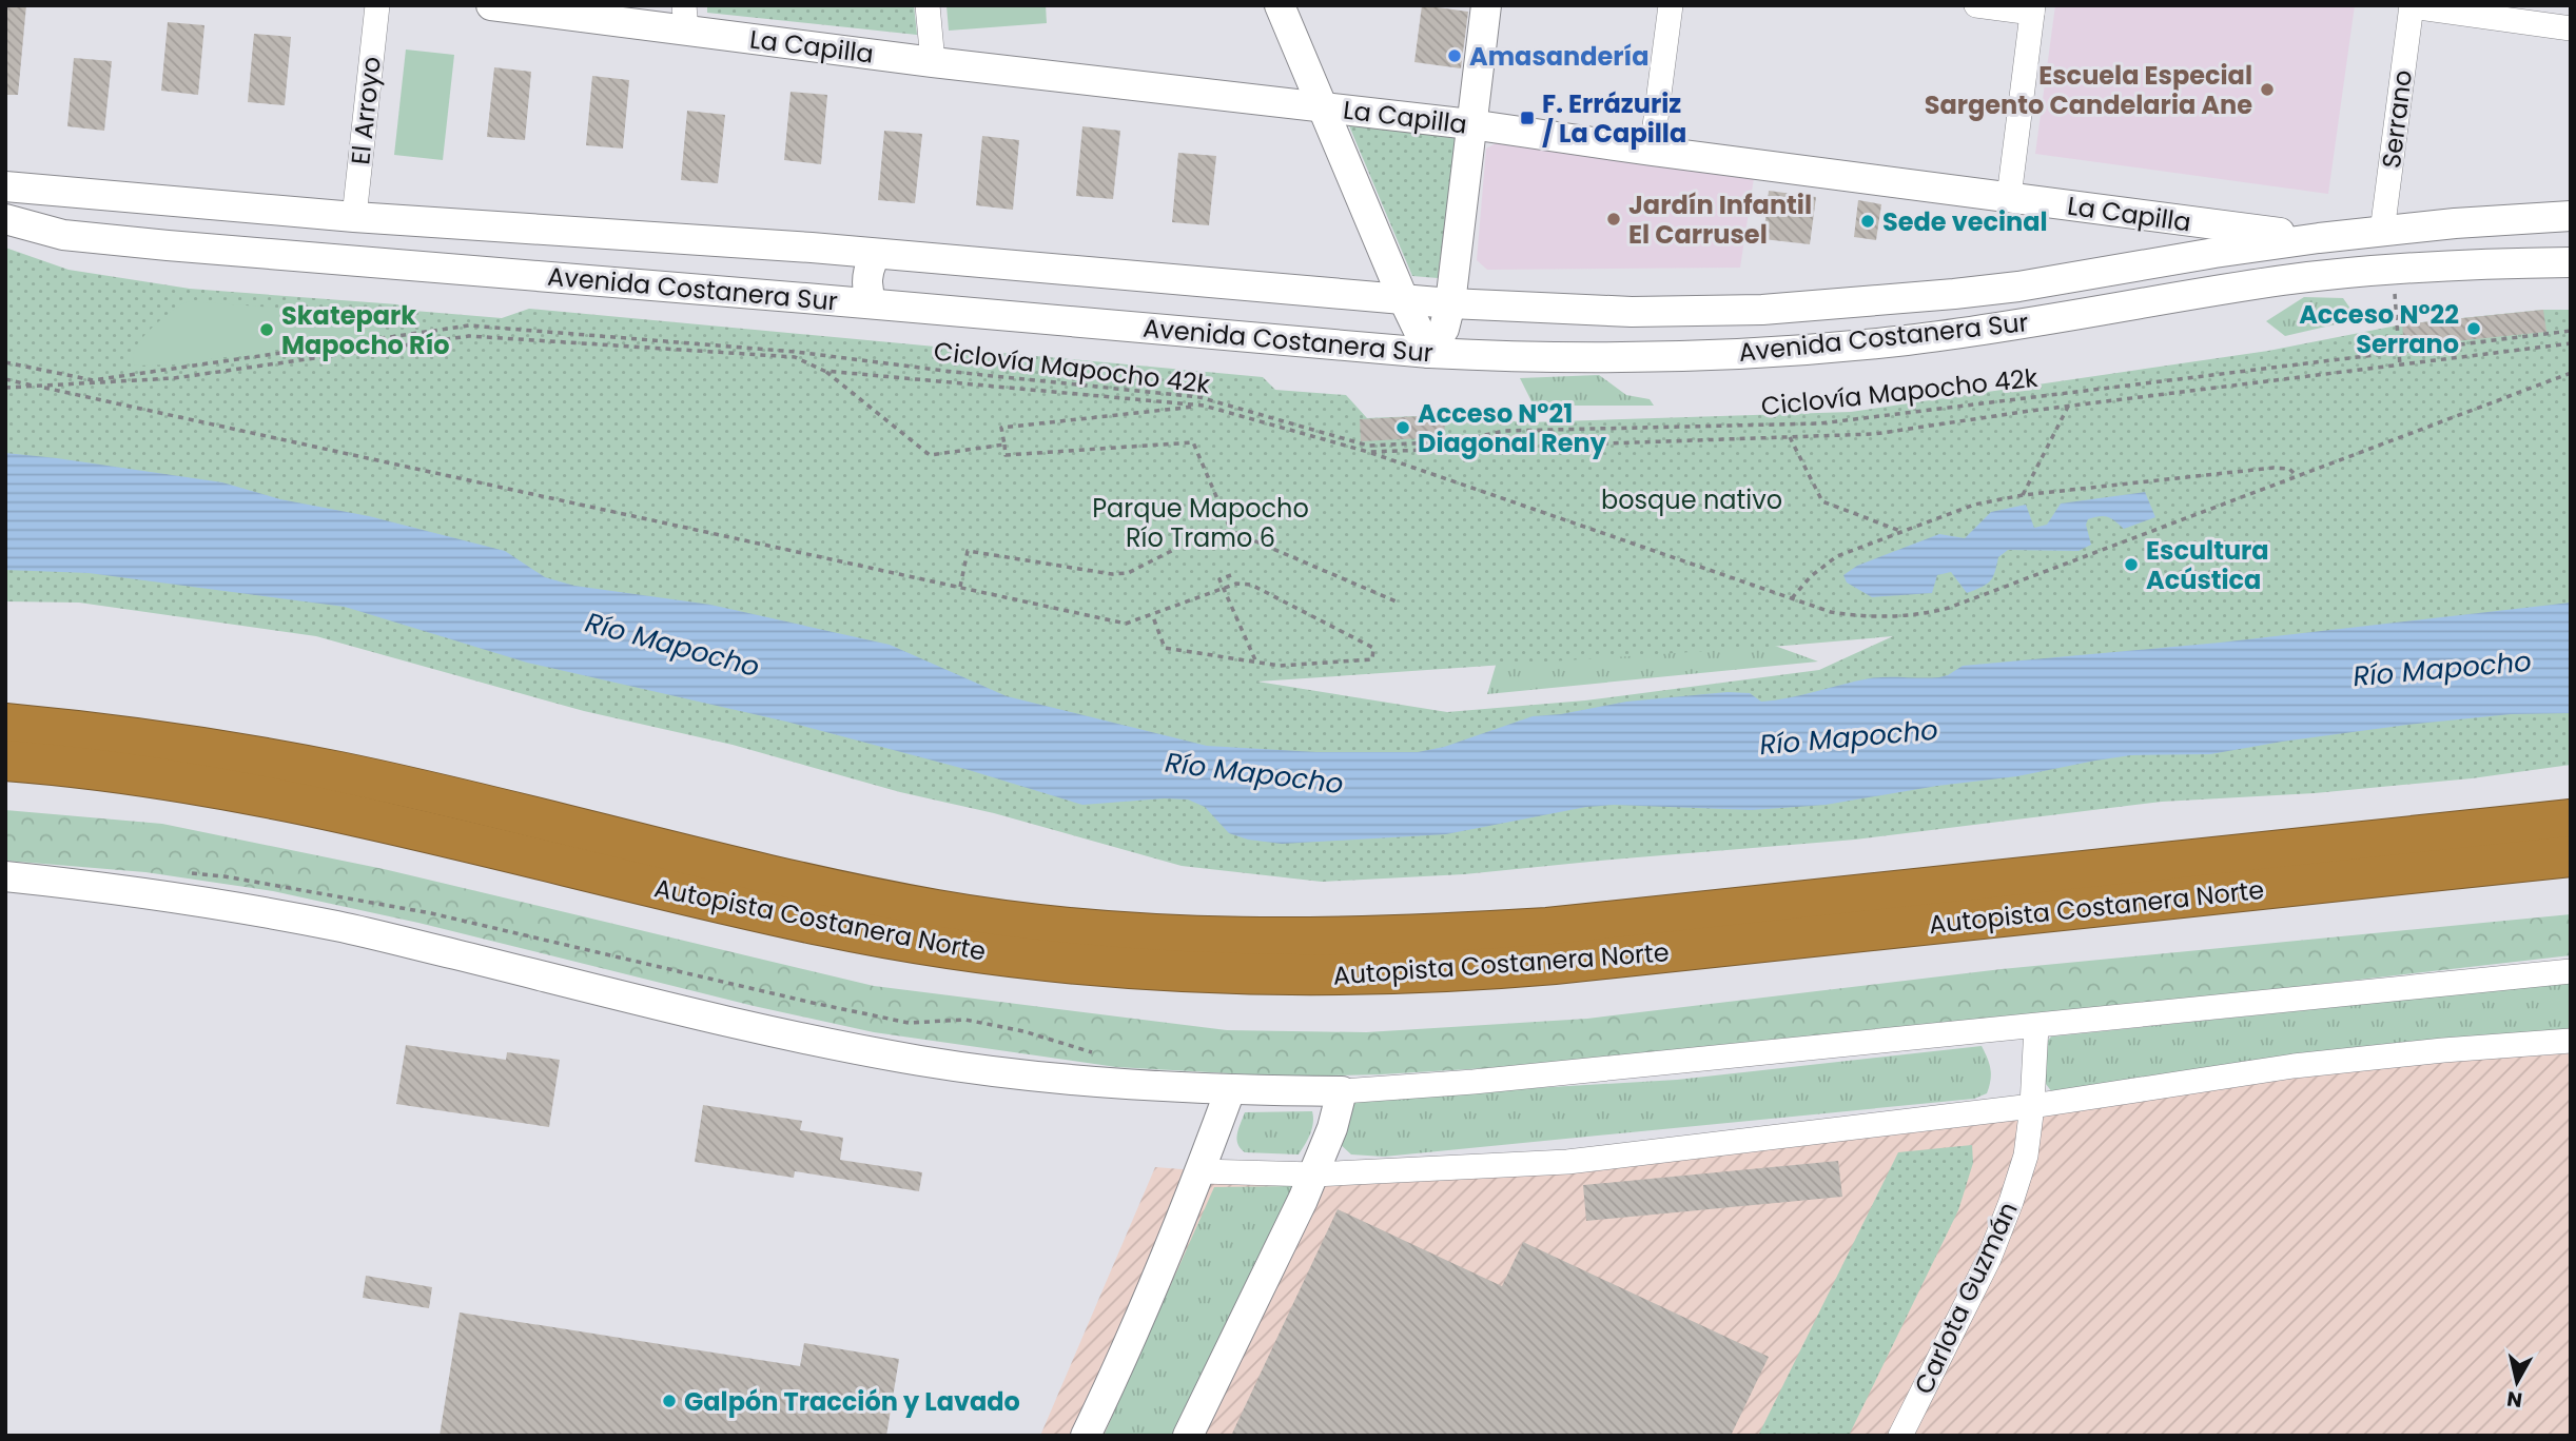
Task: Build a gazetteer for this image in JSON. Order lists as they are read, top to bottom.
{
  "streets": {
    "highway": ["Autopista Costanera Norte"],
    "street": [
      "La Capilla",
      "El Arroyo",
      "Serrano",
      "Avenida Costanera Sur",
      "Carlota Guzmán"
    ],
    "path": ["Ciclovía Mapocho 42k"]
  },
  "crossings": [
    ["La Capilla", "Avenida Costanera Sur"],
    ["El Arroyo", "Avenida Costanera Sur"],
    ["Serrano", "Avenida Costanera Sur"]
  ],
  "water": ["Río Mapocho"],
  "parks": ["bosque nativo", "Parque Mapocho Río Tramo 6"],
  "places": {
    "other": [
      "Amasandería",
      "Escuela Especial Sargento Candelaria Ane",
      "Jardín Infantil El Carrusel",
      "Sede vecinal",
      "Acceso N°22 Serrano",
      "Skatepark Mapocho Río",
      "Acceso N°21 Diagonal Reny",
      "Escultura Acústica",
      "Galpón Tracción y Lavado"
    ],
    "transit": ["F. Errázuriz / La Capilla"]
  },
  "north": "bottom"
}
